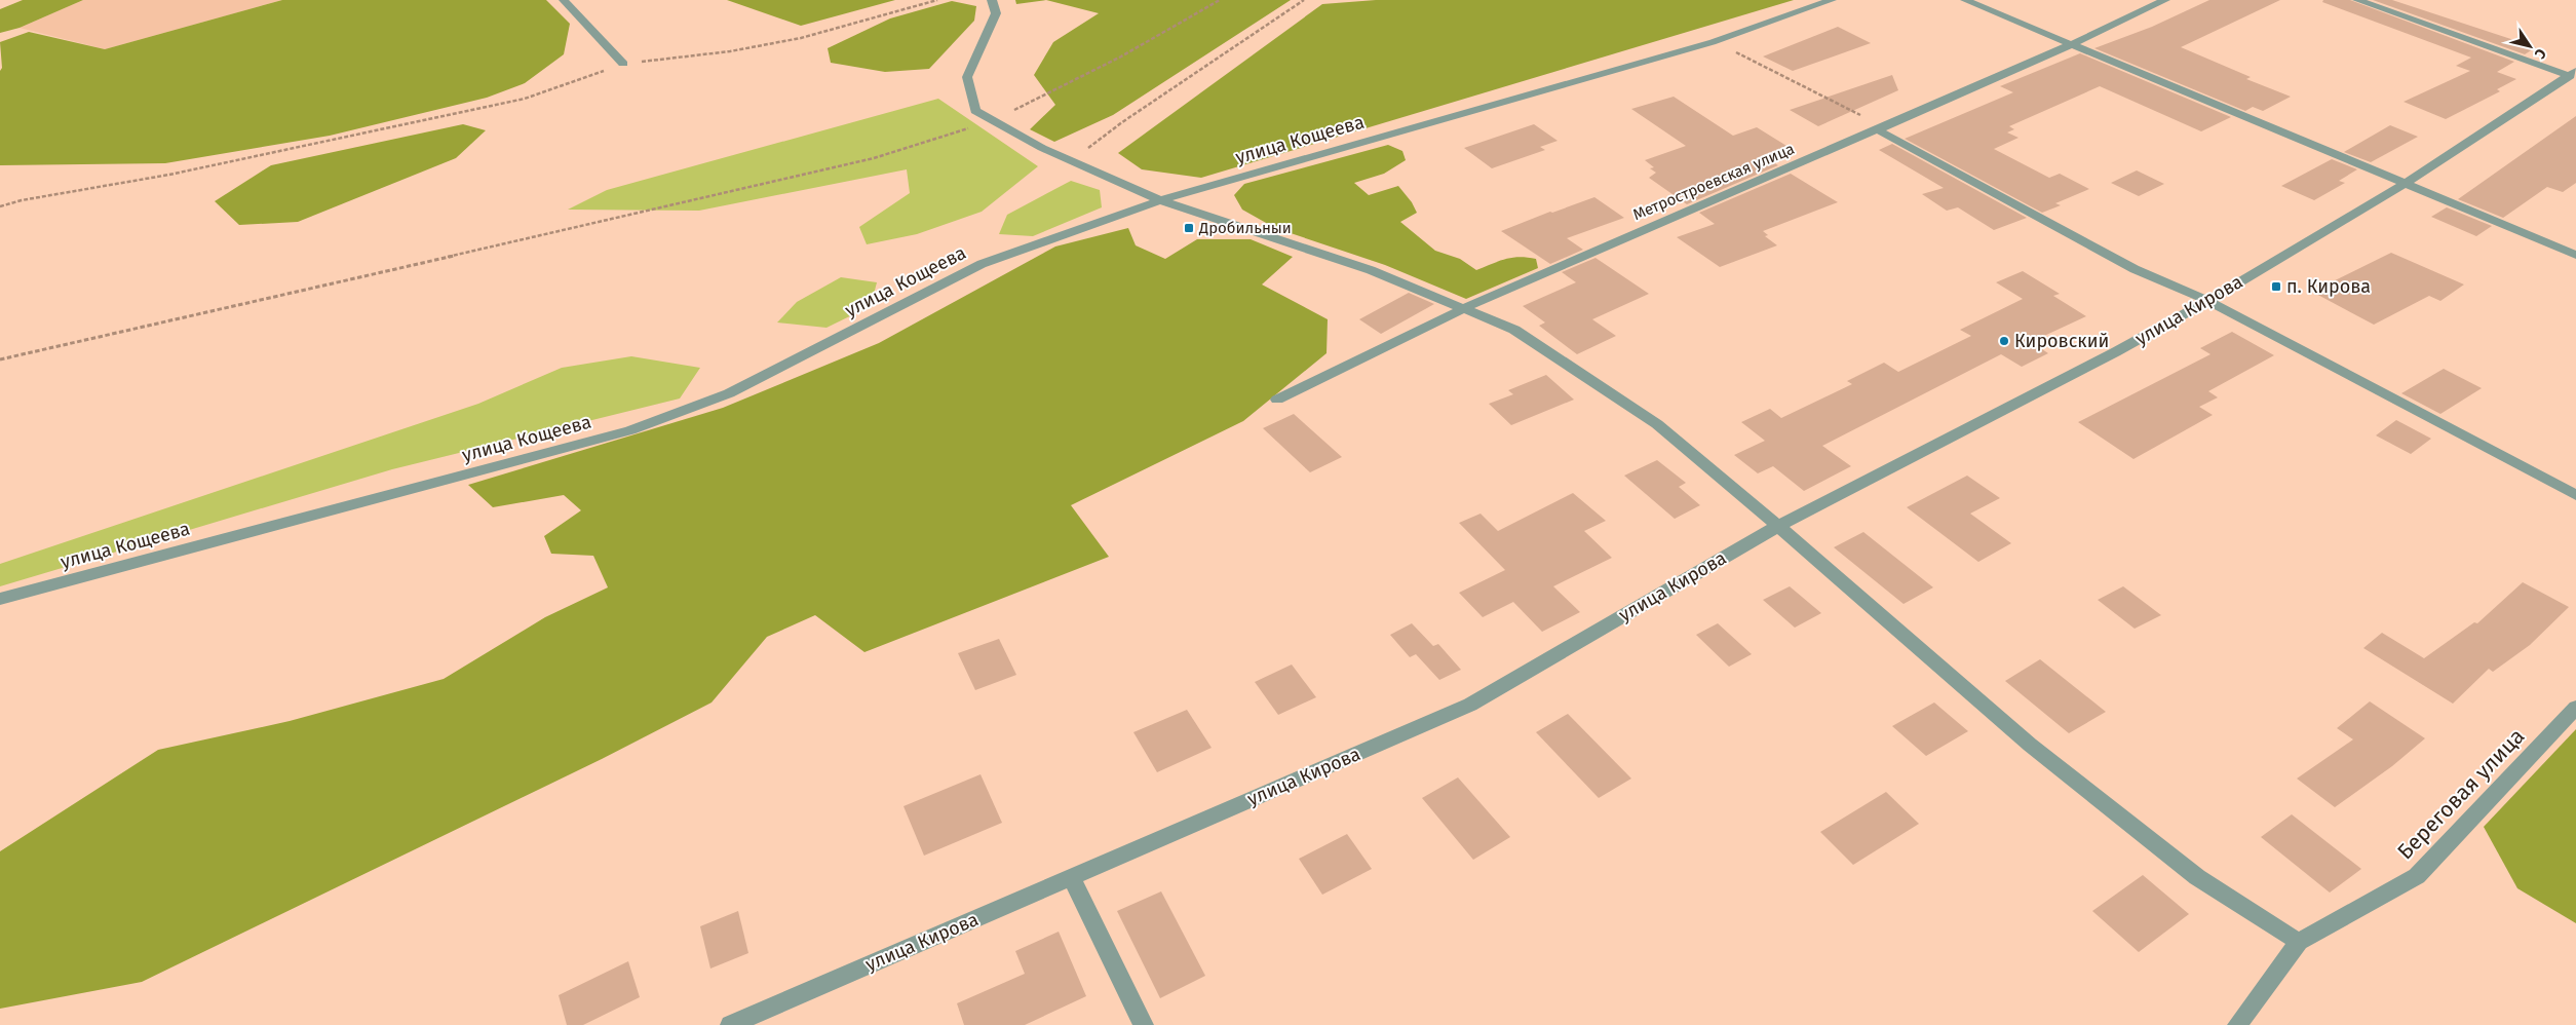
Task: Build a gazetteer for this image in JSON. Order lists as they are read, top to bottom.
{
  "streets": {
    "street": [
      "улица Кощеева",
      "Метростроевская улица",
      "улица Кирова",
      "Береговая улица"
    ]
  },
  "places": {
    "transit": ["Дробильныи", "п. Кирова"],
    "other": ["Кировский"]
  },
  "north": "bottom right"
}
